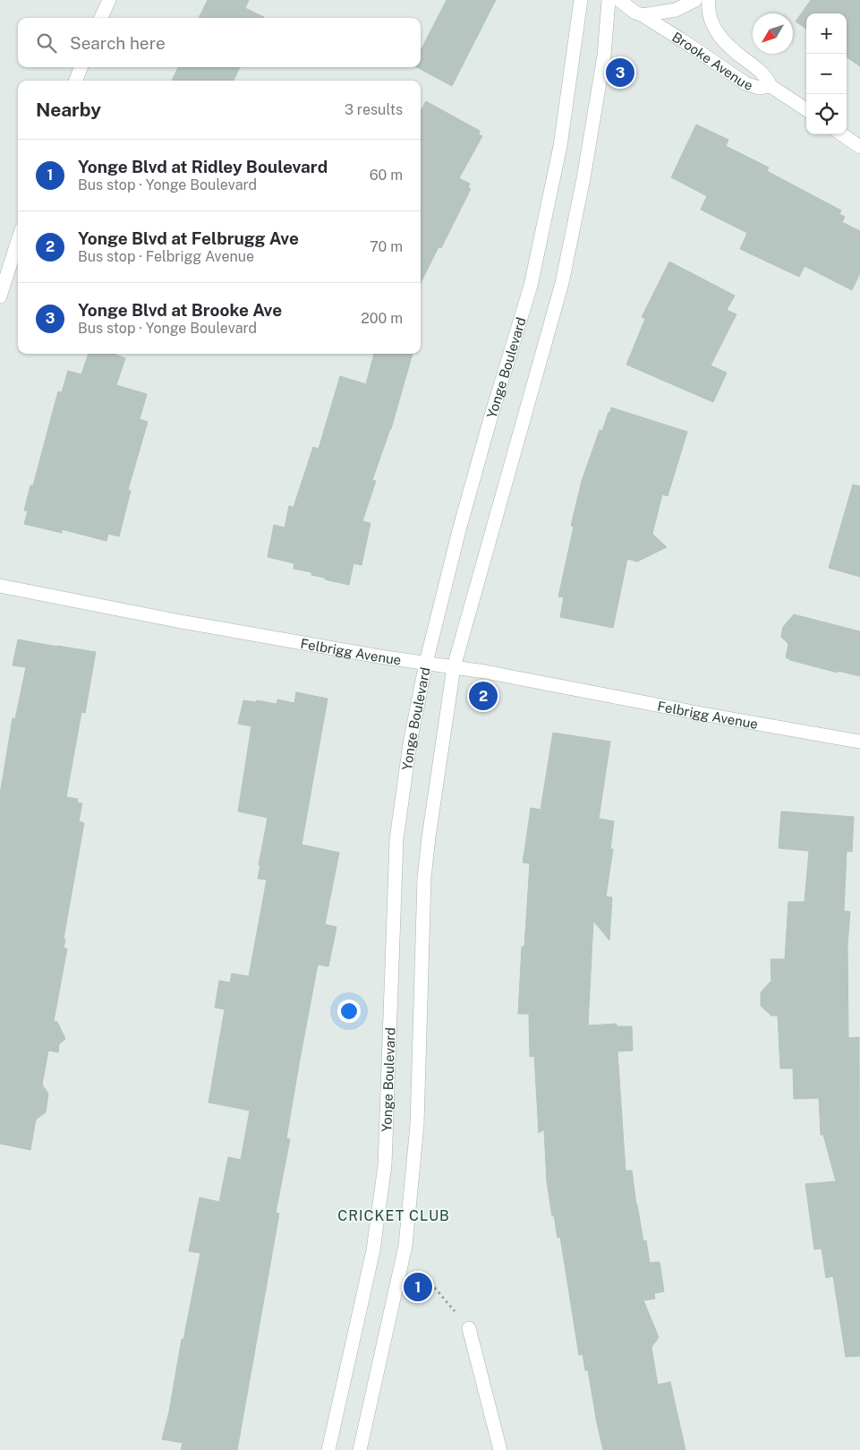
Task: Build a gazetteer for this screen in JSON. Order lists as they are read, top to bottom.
{
  "streets": {
    "street": ["Brooke Avenue", "Yonge Boulevard", "Felbrigg Avenue"]
  },
  "crossings": [
    ["Yonge Boulevard", "Felbrigg Avenue"]
  ],
  "districts": ["CRICKET CLUB"],
  "north": "bottom left",
  "page": {
    "map_buttons": ["+", "−"],
    "search": "Search here",
    "pins": ["3", "2", "1"],
    "heading": ["Nearby", "3 results"],
    "list": [
      {
        "mark": "1",
        "name": "Yonge Blvd at Ridley Boulevard",
        "note": "Bus stop · Yonge Boulevard",
        "value": "60 m"
      },
      {
        "mark": "2",
        "name": "Yonge Blvd at Felbrugg Ave",
        "note": "Bus stop · Felbrigg Avenue",
        "value": "70 m"
      },
      {
        "mark": "3",
        "name": "Yonge Blvd at Brooke Ave",
        "note": "Bus stop · Yonge Boulevard",
        "value": "200 m"
      }
    ]
  }
}
